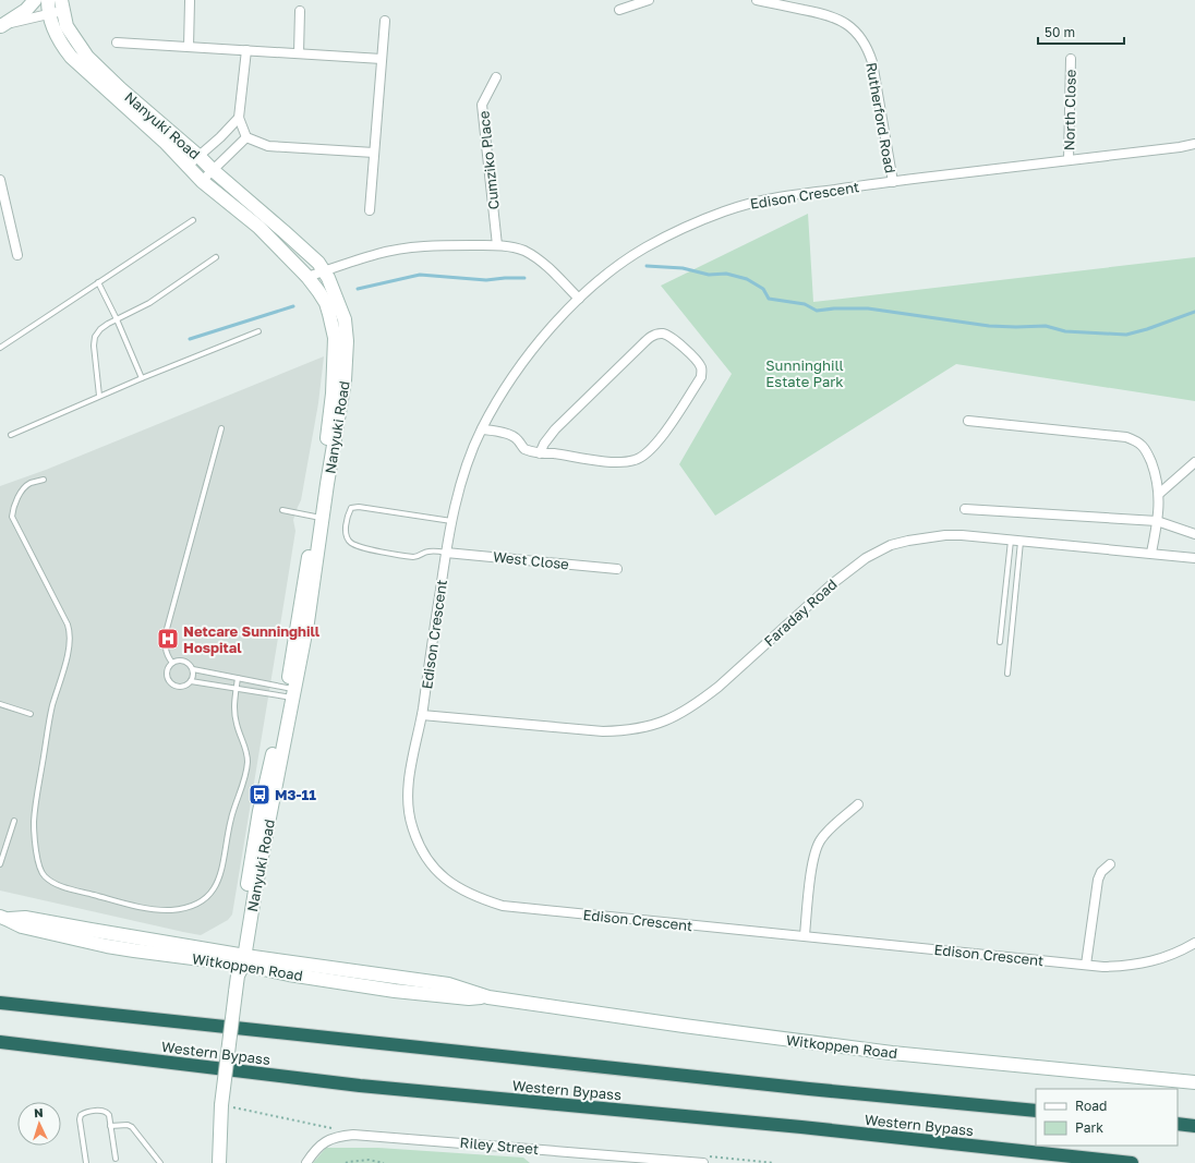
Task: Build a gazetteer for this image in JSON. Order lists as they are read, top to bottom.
{
  "streets": {
    "highway": ["Western Bypass"],
    "main road": ["Nanyuki Road", "Witkoppen Road"],
    "street": [
      "North Close",
      "Rutherford Road",
      "Cumziko Place",
      "Edison Crescent",
      "West Close",
      "Faraday Road",
      "Riley Street"
    ]
  },
  "crossings": [
    ["North Close", "Edison Crescent"],
    ["Rutherford Road", "Edison Crescent"],
    ["Nanyuki Road", "Witkoppen Road"],
    ["Edison Crescent", "West Close"],
    ["Edison Crescent", "Faraday Road"]
  ],
  "parks": ["Sunninghill Estate Park"],
  "places": {
    "hospital": ["Netcare Sunninghill Hospital"],
    "bus stop": ["M3-11"]
  },
  "legend": ["Road", "Park"],
  "scale_bar": "50 m",
  "north": "top"
}
